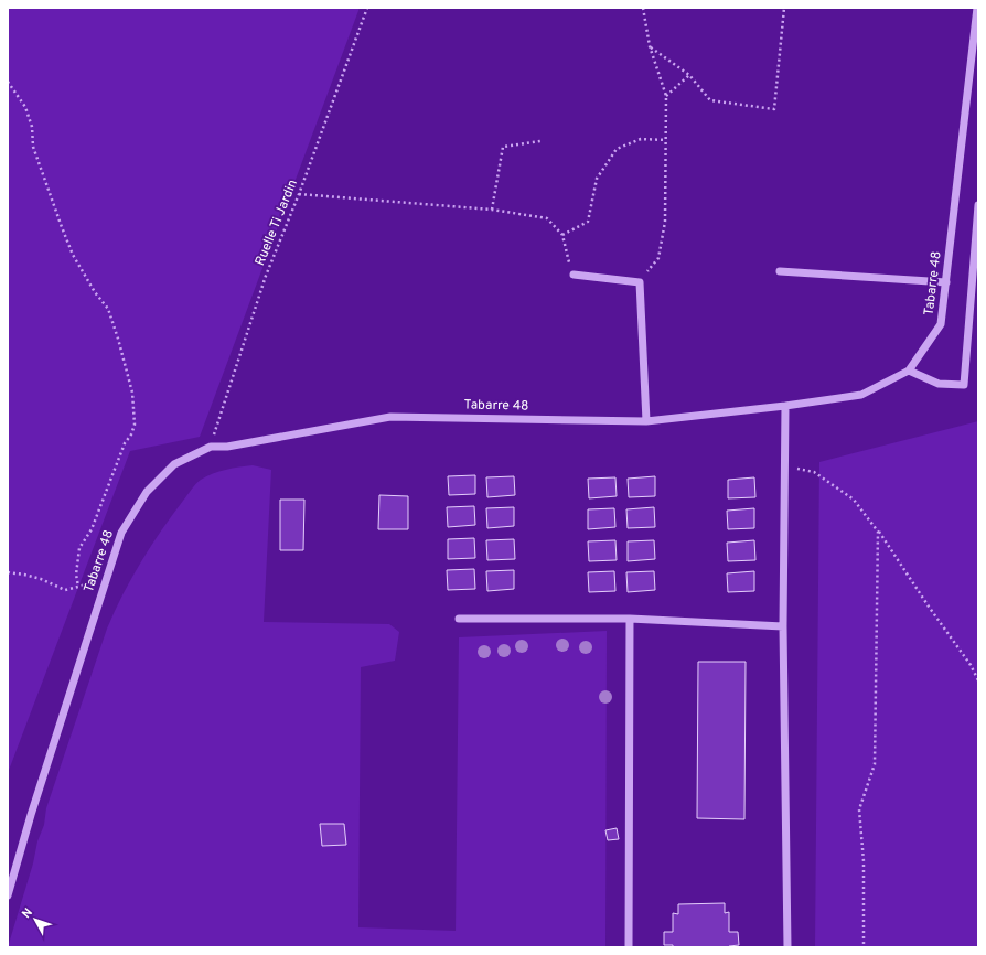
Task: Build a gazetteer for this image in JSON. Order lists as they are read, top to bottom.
{
  "streets": {
    "street": ["Tabarre 48"],
    "path": ["Ruelle Ti Jardin"]
  },
  "crossings": [
    ["Ruelle Ti Jardin", "Tabarre 48"]
  ],
  "north": "top left"
}
